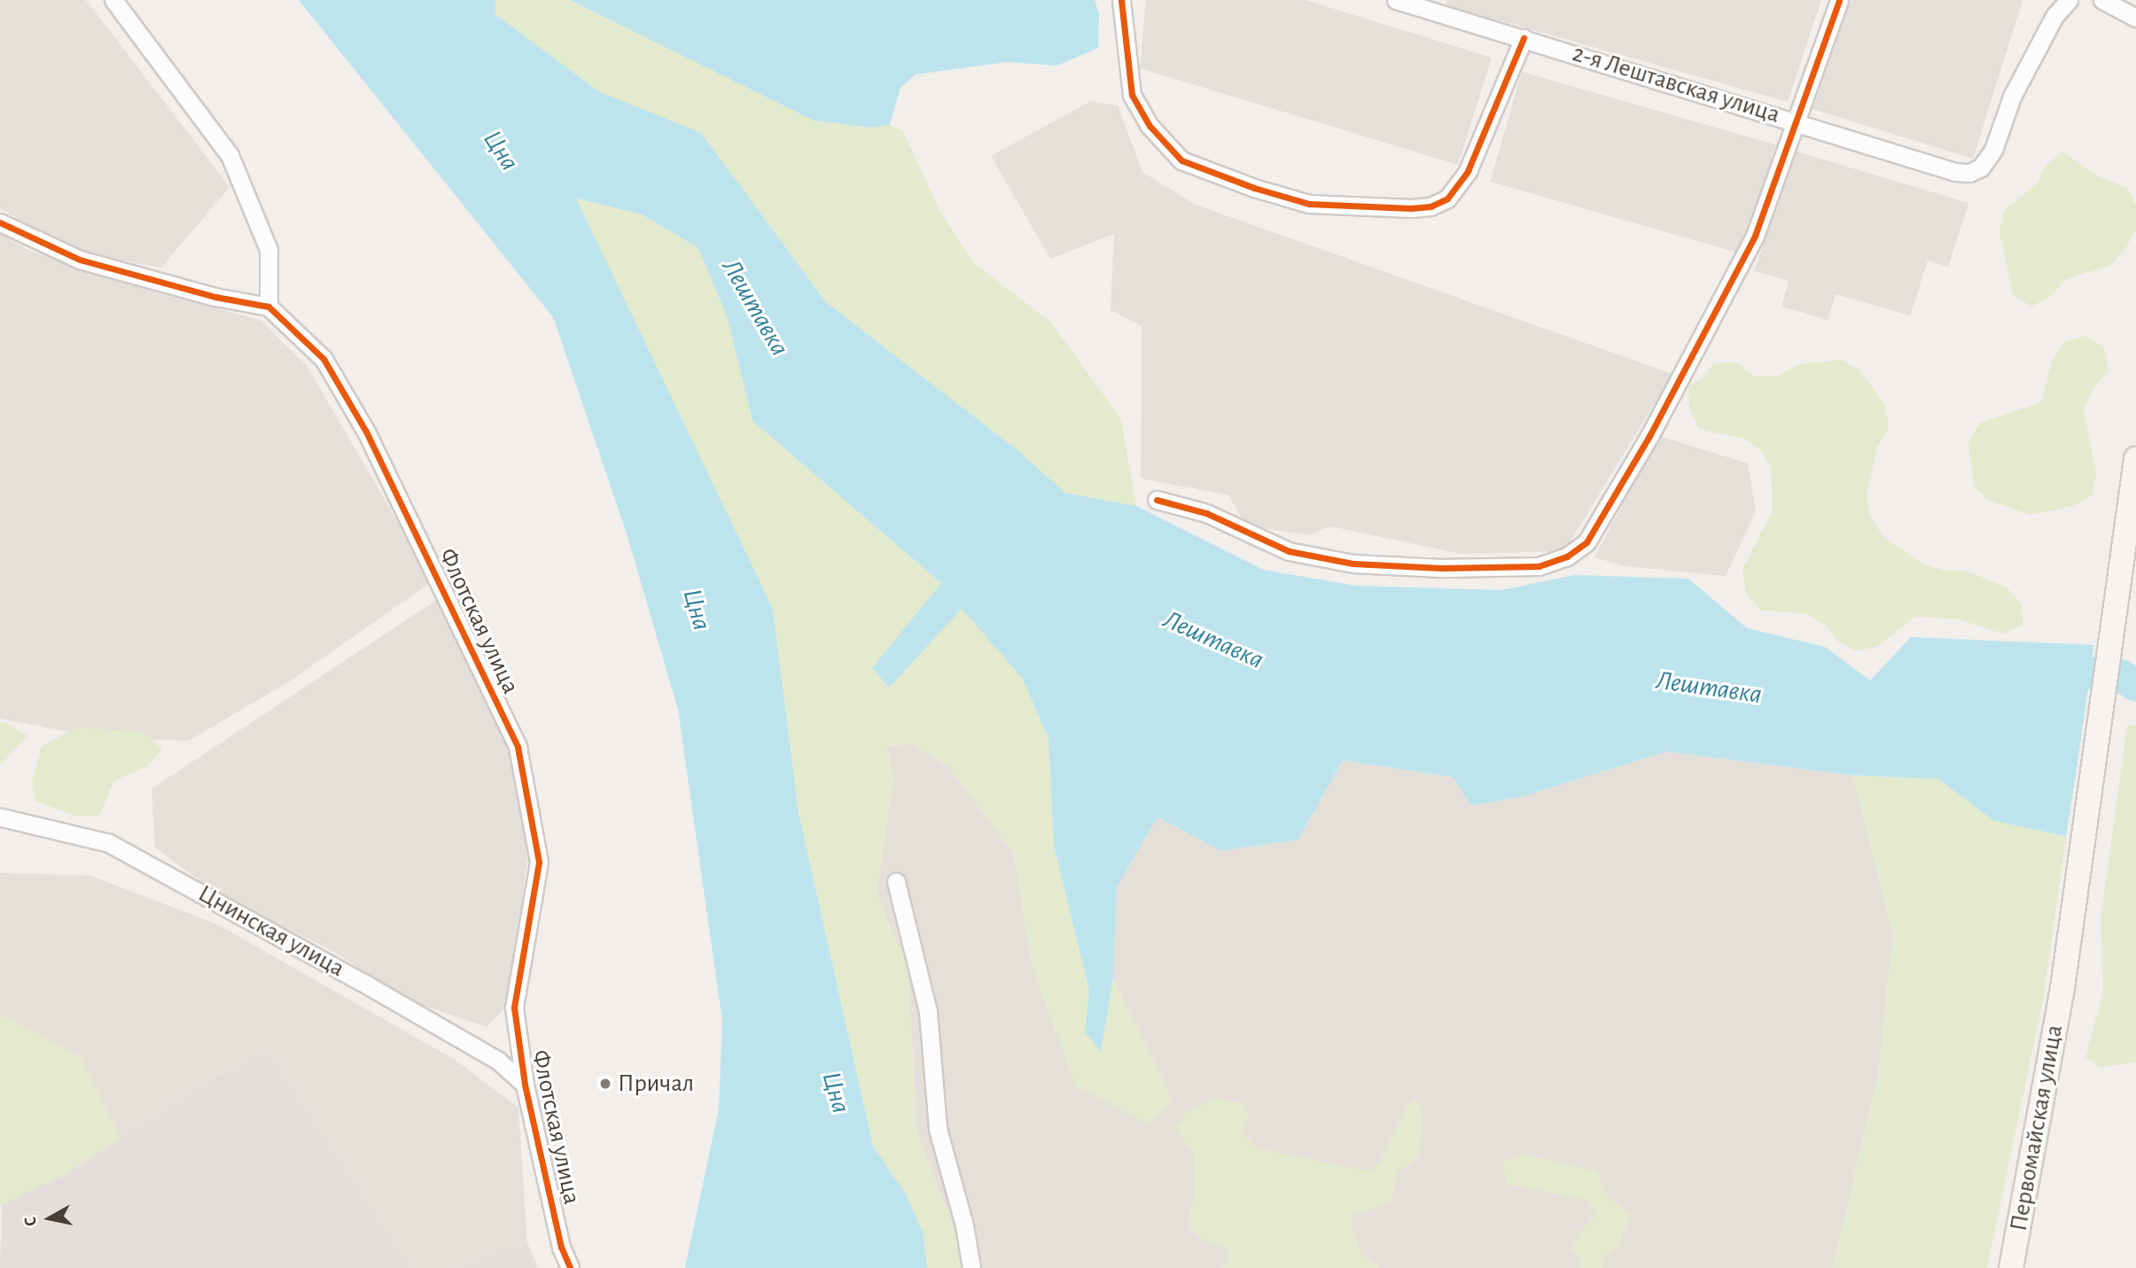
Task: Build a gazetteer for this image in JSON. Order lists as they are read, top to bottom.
{
  "streets": {
    "main road": ["Первомайская улица"],
    "street": ["2-я Лештавская улица", "Флотская улица", "Цнинская улица"]
  },
  "crossings": [
    ["Флотская улица", "Цнинская улица"]
  ],
  "water": ["Цна", "Лештавка"],
  "places": ["Причал"],
  "north": "left"
}
